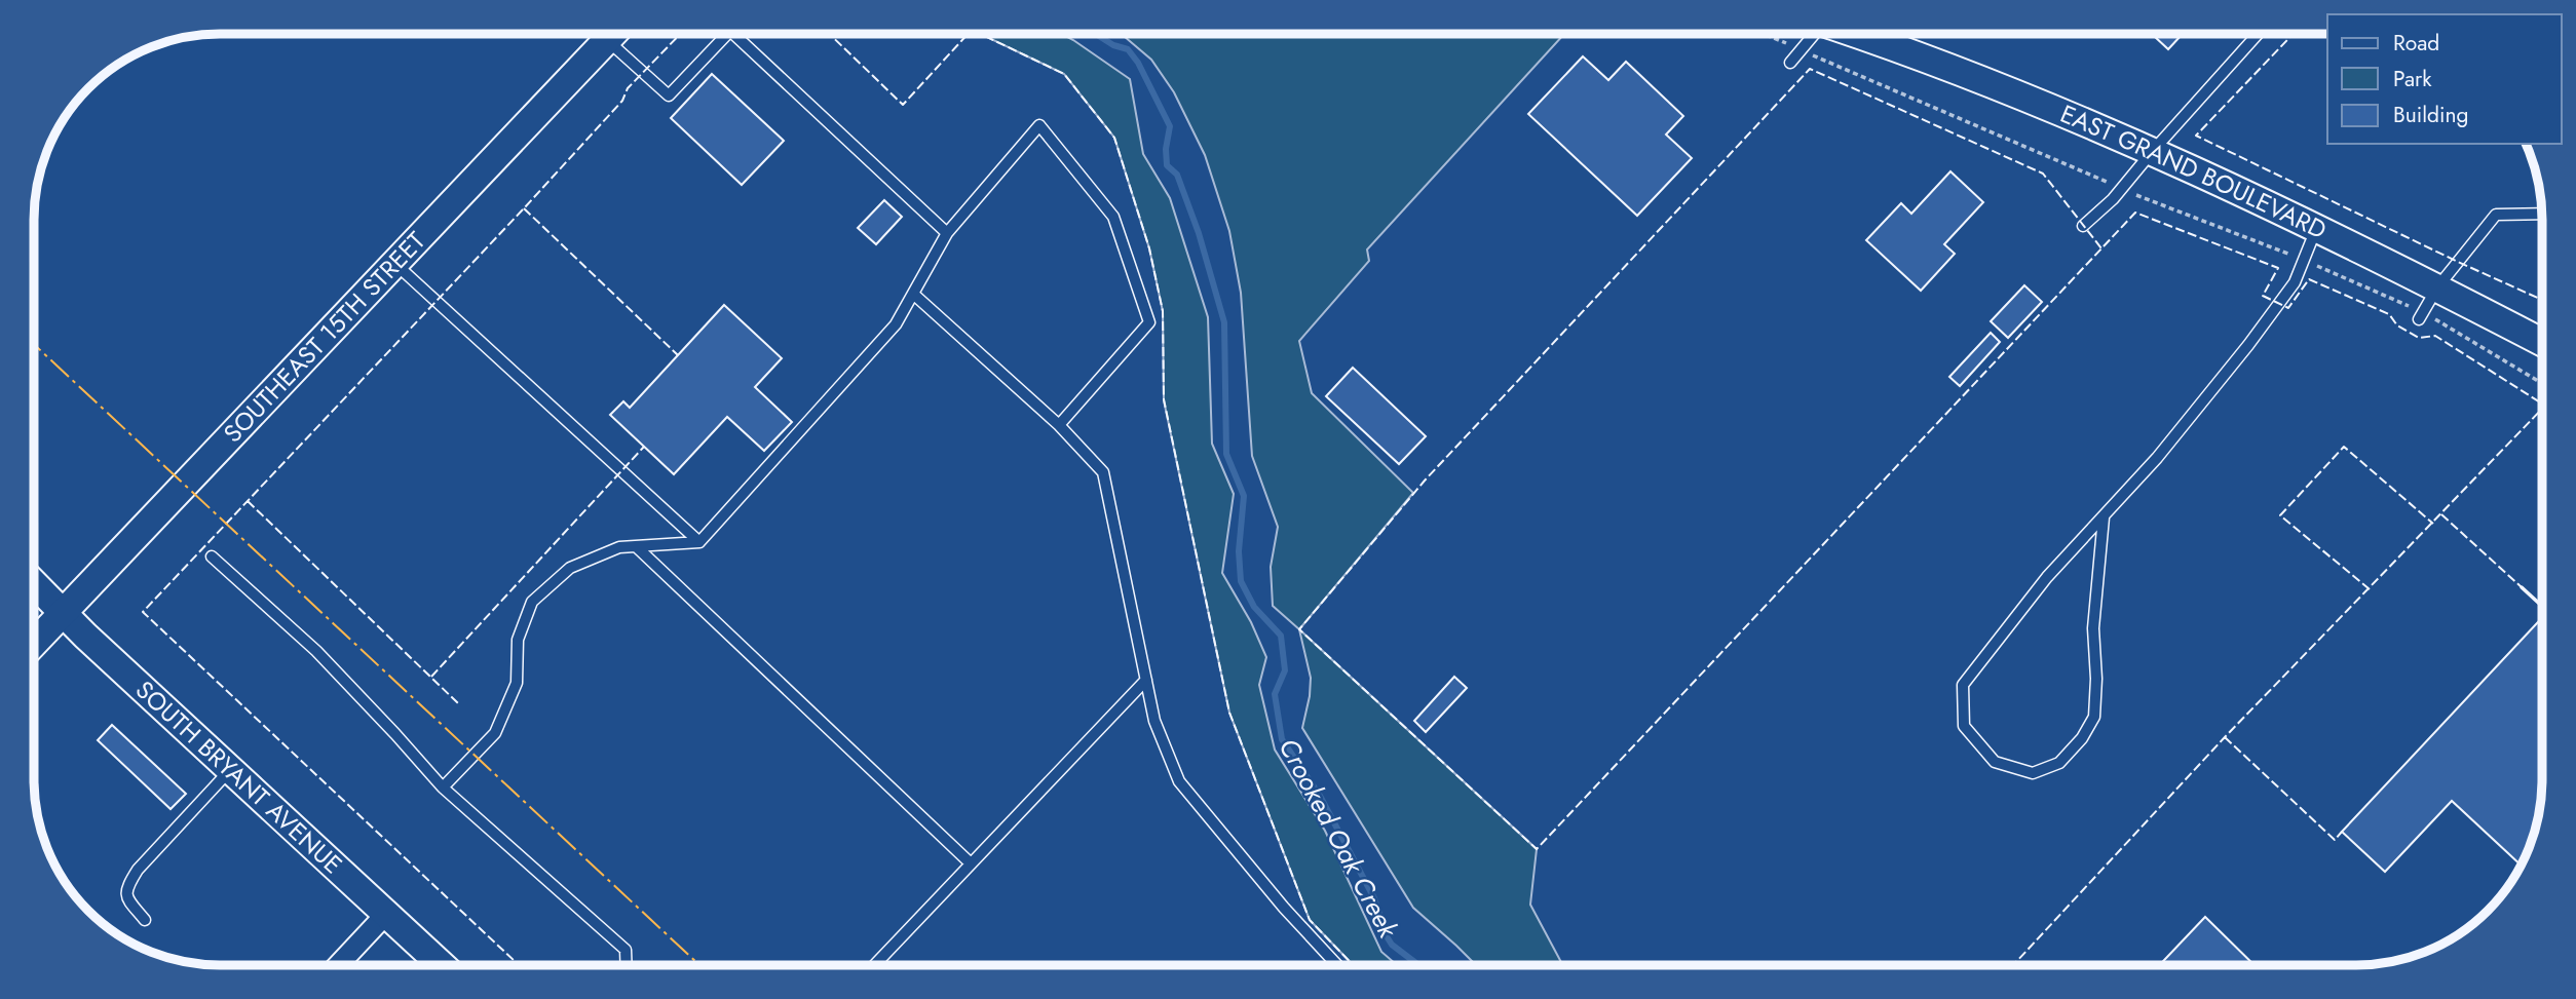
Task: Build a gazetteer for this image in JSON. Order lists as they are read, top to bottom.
{
  "streets": {
    "street": ["EAST GRAND BOULEVARD", "SOUTHEAST 15TH STREET", "SOUTH BRYANT AVENUE"]
  },
  "crossings": [
    ["SOUTHEAST 15TH STREET", "SOUTH BRYANT AVENUE"]
  ],
  "water": ["Crooked Oak Creek"],
  "legend": ["Road", "Park", "Building"]
}
